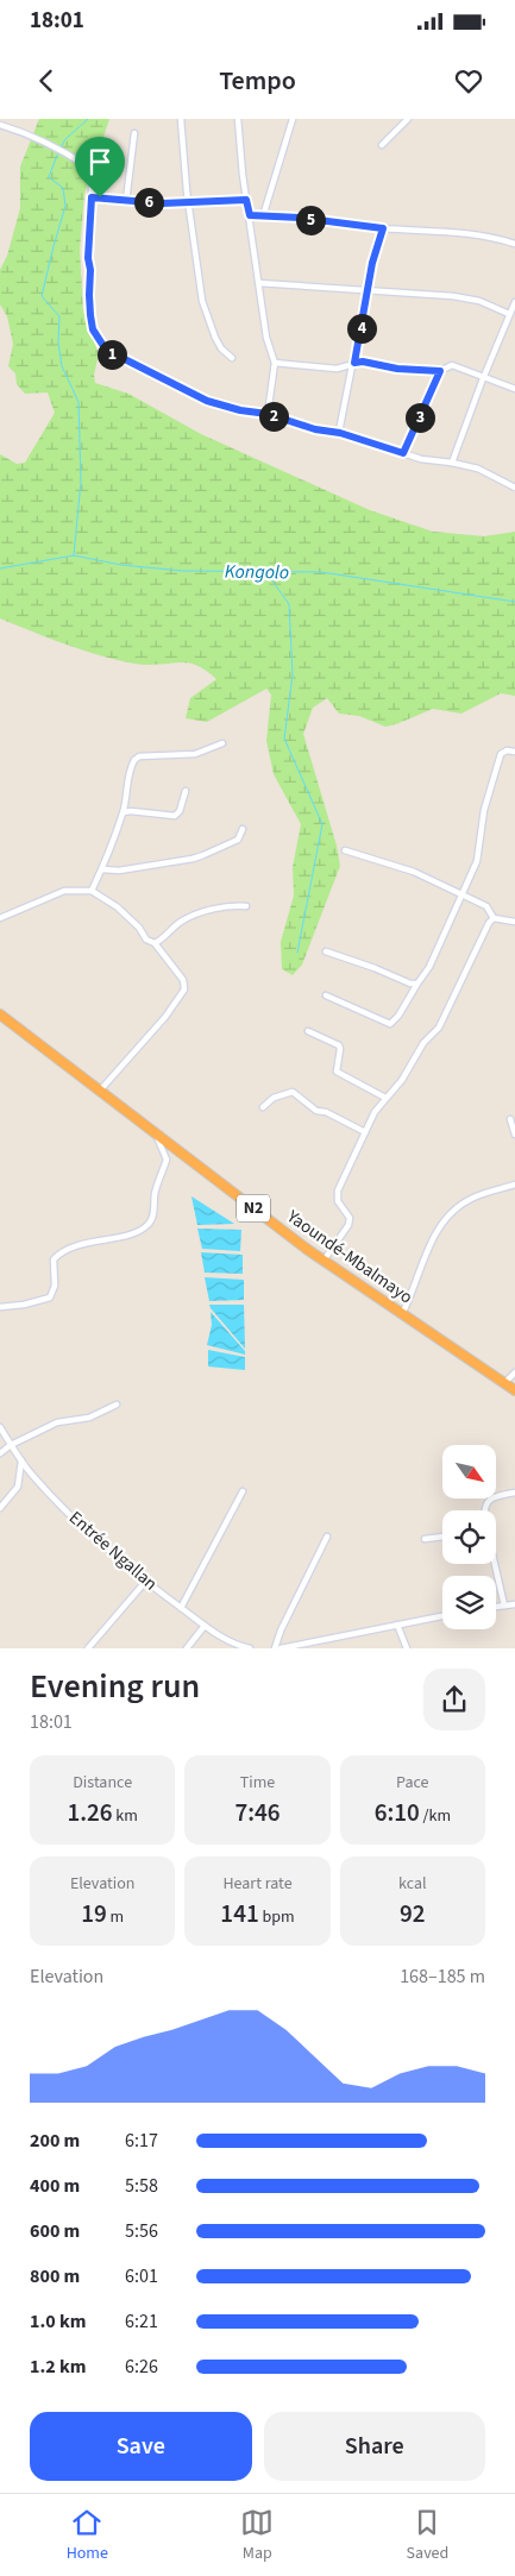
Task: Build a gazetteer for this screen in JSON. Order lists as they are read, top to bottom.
{
  "streets": {
    "highway": ["N2", "Yaoundé-Mbalmayo"],
    "street": ["Entrée Ngallan"]
  },
  "water": ["Kongolo"],
  "north": "bottom right",
  "page": {
    "status": "18:01",
    "header": "Tempo",
    "pins": [
      "6",
      "5",
      "4",
      "1",
      "2",
      "3"
    ],
    "heading": ["Evening run", "18:01"],
    "stats": [
      ["Distance", "1.26 km"],
      ["Time", "7:46"],
      ["Pace", "6:10 /km"],
      ["Elevation", "19 m"],
      ["Heart rate", "141 bpm"],
      ["kcal", "92"]
    ],
    "chart": ["Elevation", "168–185 m"],
    "list": [
      {
        "name": "200 m",
        "note": "6:17"
      },
      {
        "name": "400 m",
        "note": "5:58"
      },
      {
        "name": "600 m",
        "note": "5:56"
      },
      {
        "name": "800 m",
        "note": "6:01"
      },
      {
        "name": "1.0 km",
        "note": "6:21"
      },
      {
        "name": "1.2 km",
        "note": "6:26"
      }
    ],
    "buttons": ["Save", "Share"],
    "tabs": ["Home", "Map", "Saved"]
  }
}
